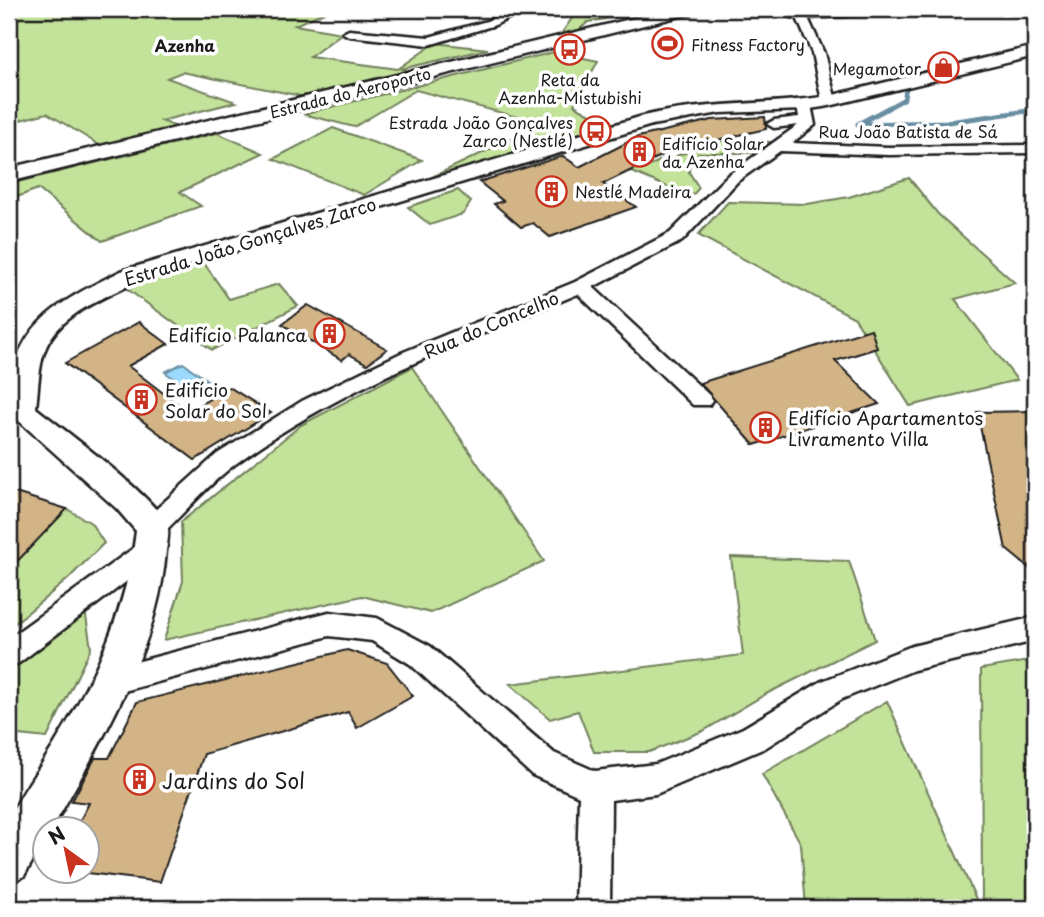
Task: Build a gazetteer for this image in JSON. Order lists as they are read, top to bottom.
{
  "streets": {
    "main road": ["Estrada do Aeroporto"],
    "street": ["Rua João Batista de Sá", "Estrada João Gonçalves Zarco", "Rua do Concelho"]
  },
  "crossings": [
    ["Rua João Batista de Sá", "Rua do Concelho"],
    ["Estrada João Gonçalves Zarco", "Rua do Concelho"]
  ],
  "districts": ["Azenha"],
  "places": {
    "sports": ["Fitness Factory"],
    "bus stop": ["Reta da Azenha-Mistubishi", "Estrada João Gonçalves Zarco (Nestlé)"],
    "shop": ["Megamotor"],
    "building": [
      "Edifício Solar da Azenha",
      "Nestlé Madeira",
      "Edifício Palanca",
      "Edifício Solar do Sol",
      "Edifício Apartamentos Livramento Villa",
      "Jardins do Sol"
    ]
  },
  "north": "top left"
}
